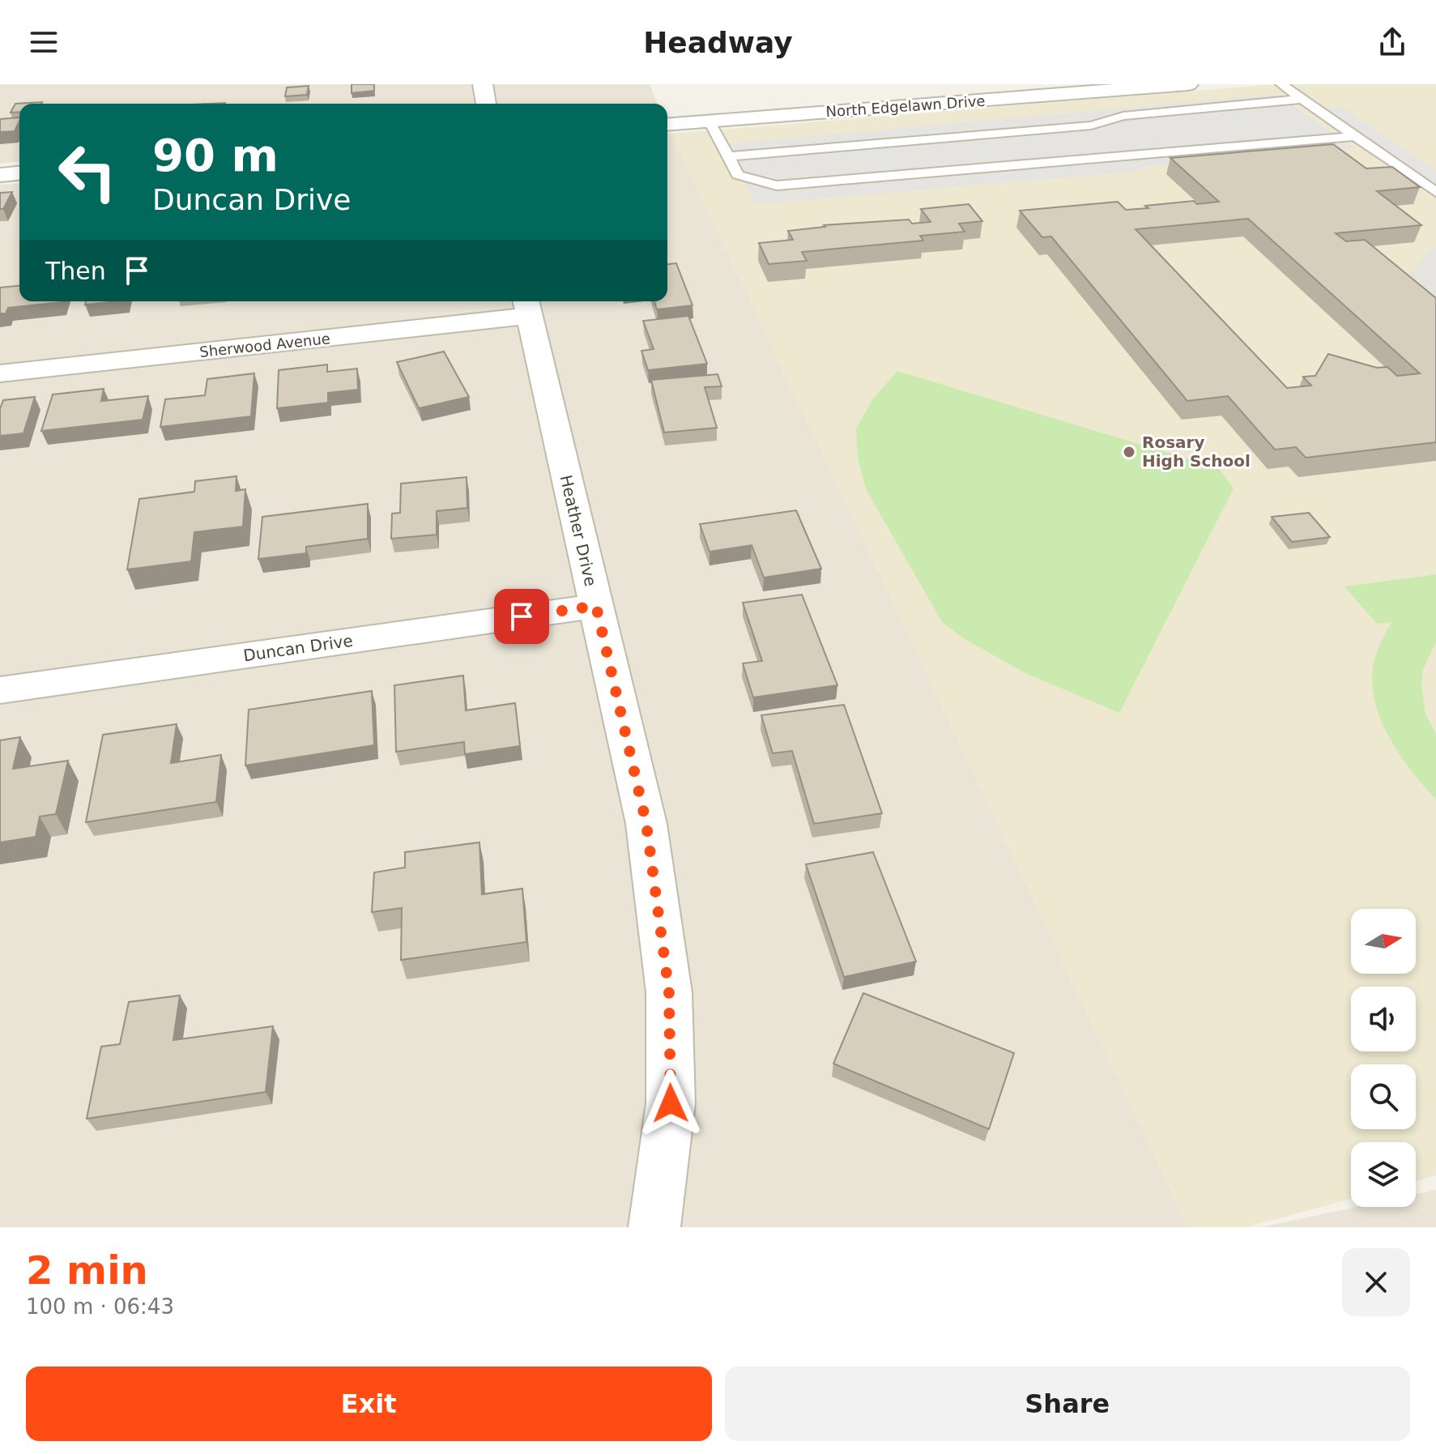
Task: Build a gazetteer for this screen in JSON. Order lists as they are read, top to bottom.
{
  "streets": {
    "street": [
      "North Edgelawn Drive",
      "Sherwood Avenue",
      "Heather Drive",
      "Duncan Drive"
    ]
  },
  "crossings": [
    ["Sherwood Avenue", "Heather Drive"],
    ["Heather Drive", "Duncan Drive"]
  ],
  "places": ["Rosary High School"],
  "north": "right",
  "page": {
    "header": "Headway",
    "turn": ["90 m", "Duncan Drive"],
    "then": "Then",
    "heading": ["2 min", "100 m · 06:43"],
    "buttons": ["Exit", "Share"]
  }
}
